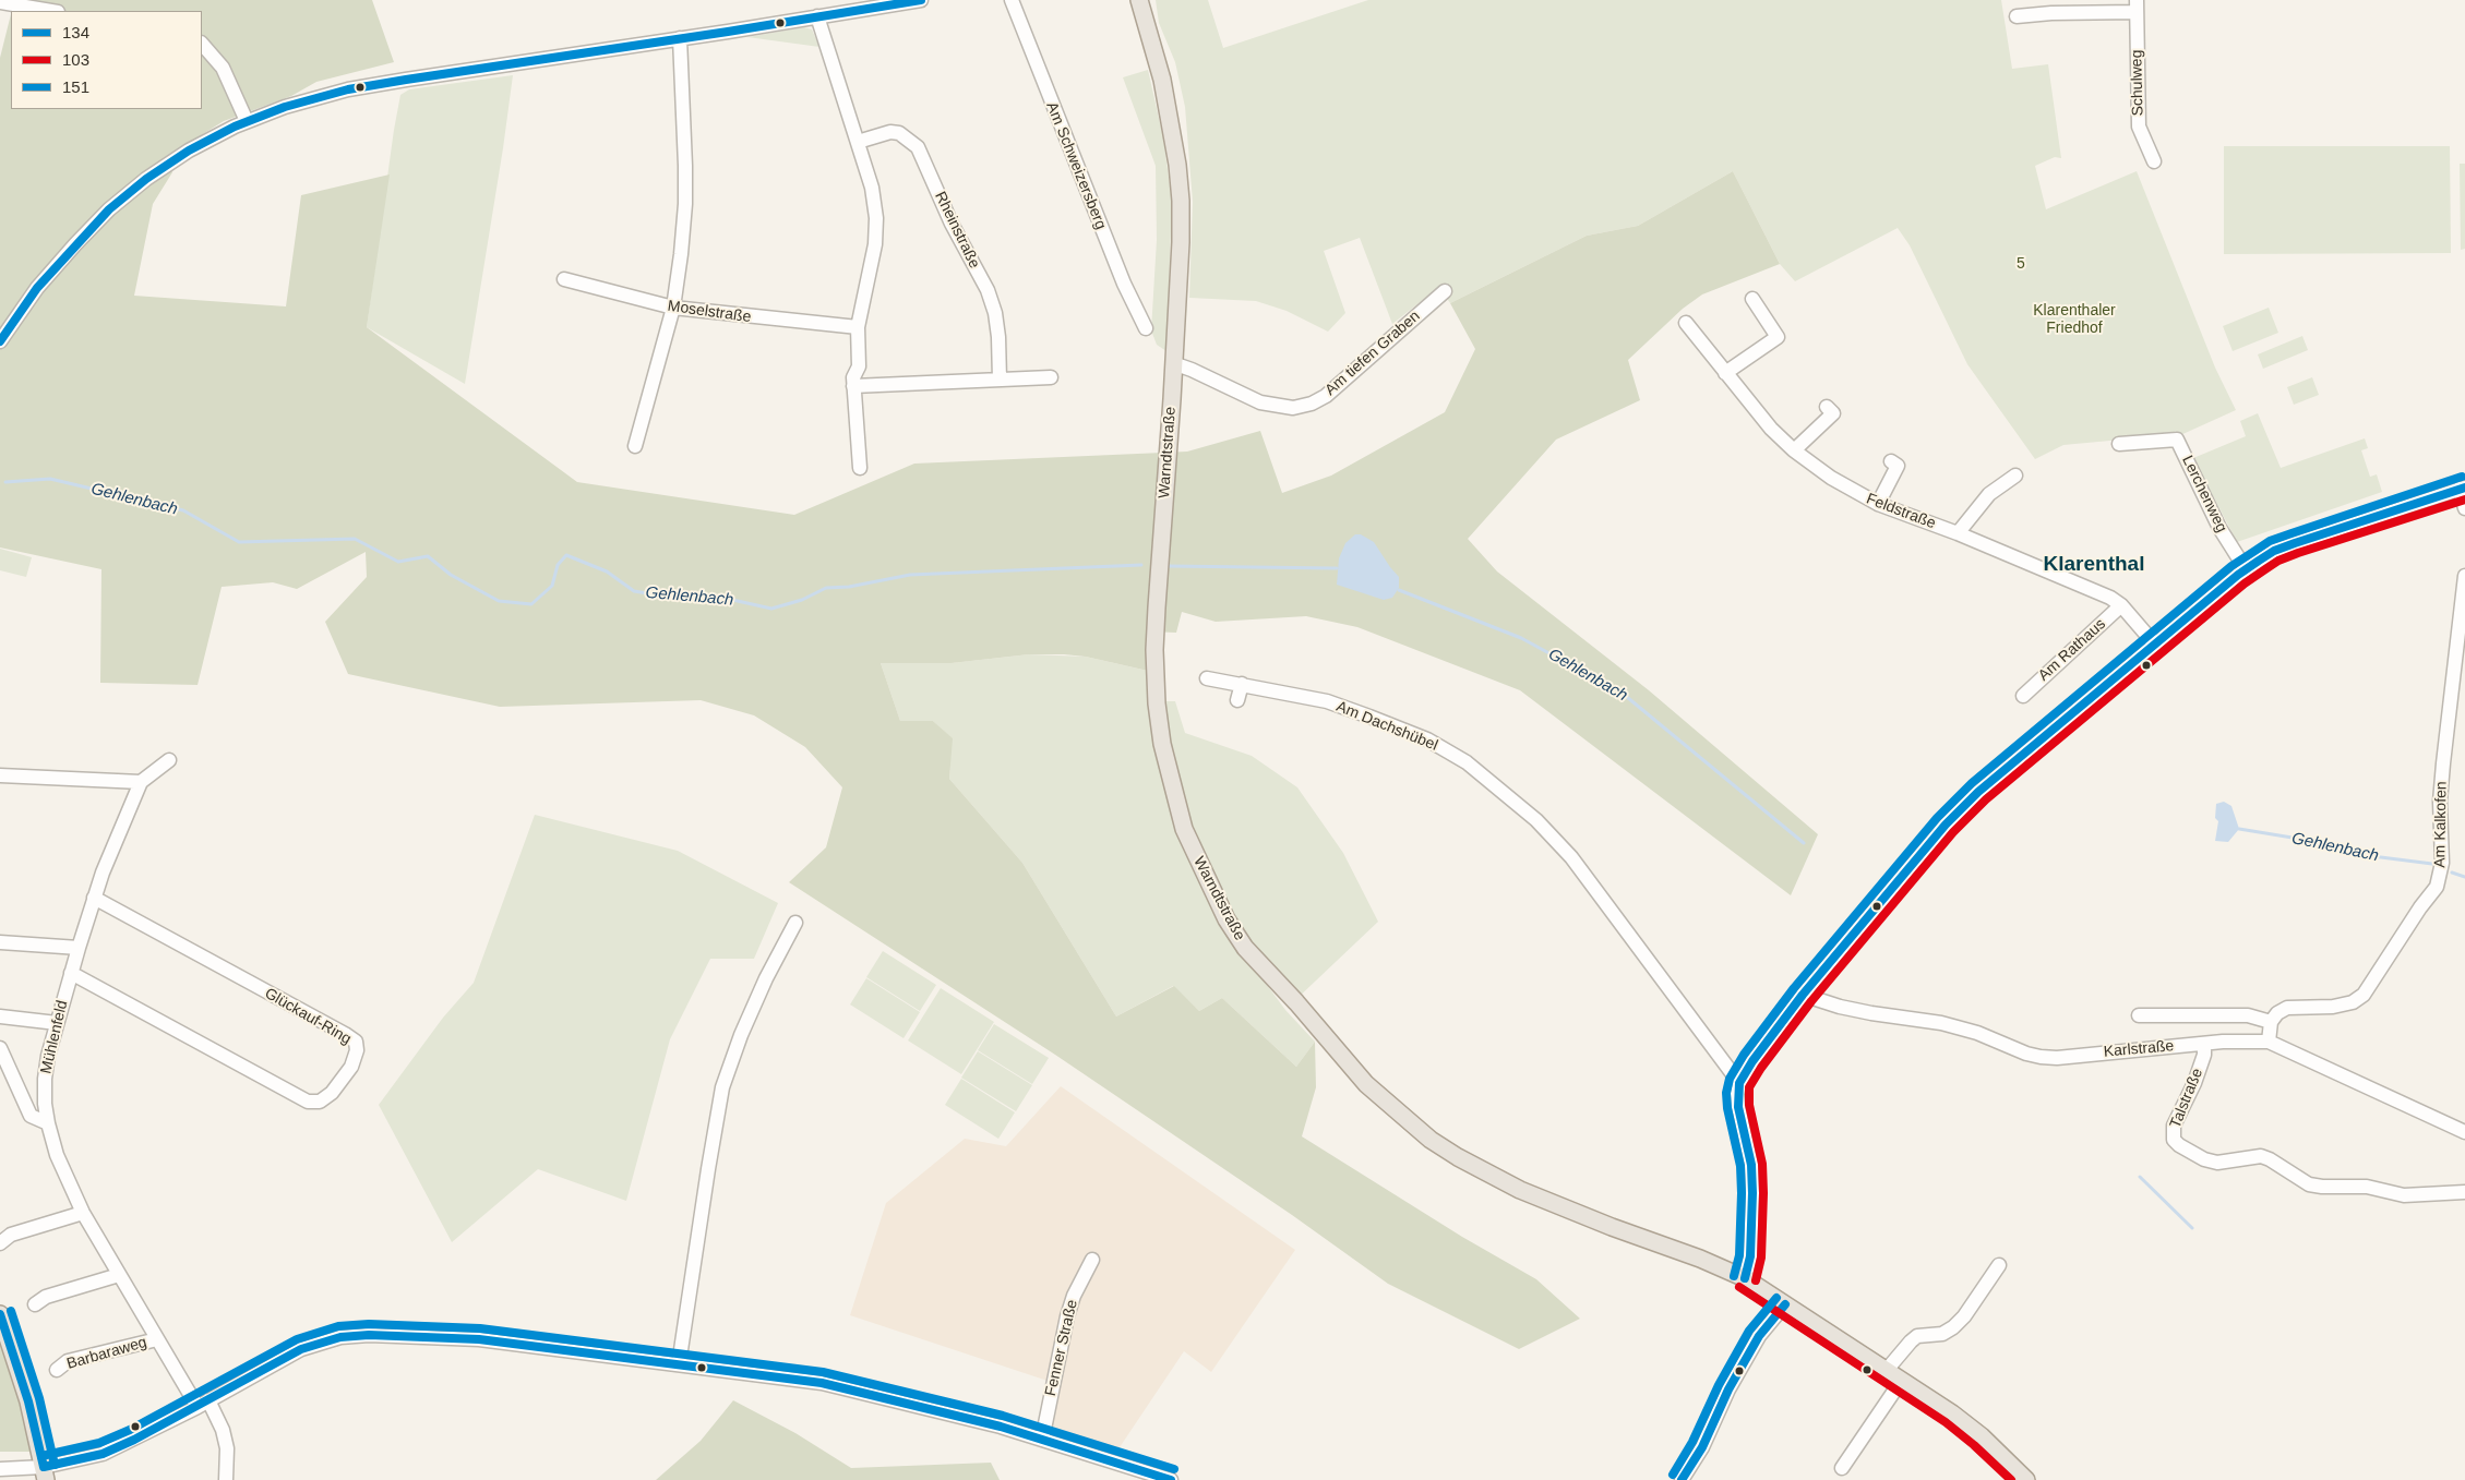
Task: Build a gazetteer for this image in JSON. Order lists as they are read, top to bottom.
{
  "streets": {
    "main road": ["Warndtstraße"],
    "street": [
      "Schulweg",
      "Am Schweizersberg",
      "Rheinstraße",
      "Moselstraße",
      "Am tiefen Graben",
      "Lerchenweg",
      "Feldstraße",
      "Am Rathaus",
      "Am Dachshübel",
      "Am Kalkofen",
      "Glückauf-Ring",
      "Mühlenfeld",
      "Karlstraße",
      "Talstraße",
      "Fenner Straße",
      "Barbaraweg"
    ]
  },
  "crossings": [
    ["Am tiefen Graben", "Warndtstraße"],
    ["Feldstraße", "Am Rathaus"],
    ["Am Kalkofen", "Karlstraße"],
    ["Glückauf-Ring", "Mühlenfeld"],
    ["Mühlenfeld", "Barbaraweg"],
    ["Karlstraße", "Talstraße"]
  ],
  "districts": ["Klarenthal"],
  "water": ["Gehlenbach"],
  "parks": ["5", "Klarenthaler Friedhof"],
  "lines": ["transit line 134", "transit line 151", "transit line 103"],
  "legend": ["134", "103", "151"]
}
